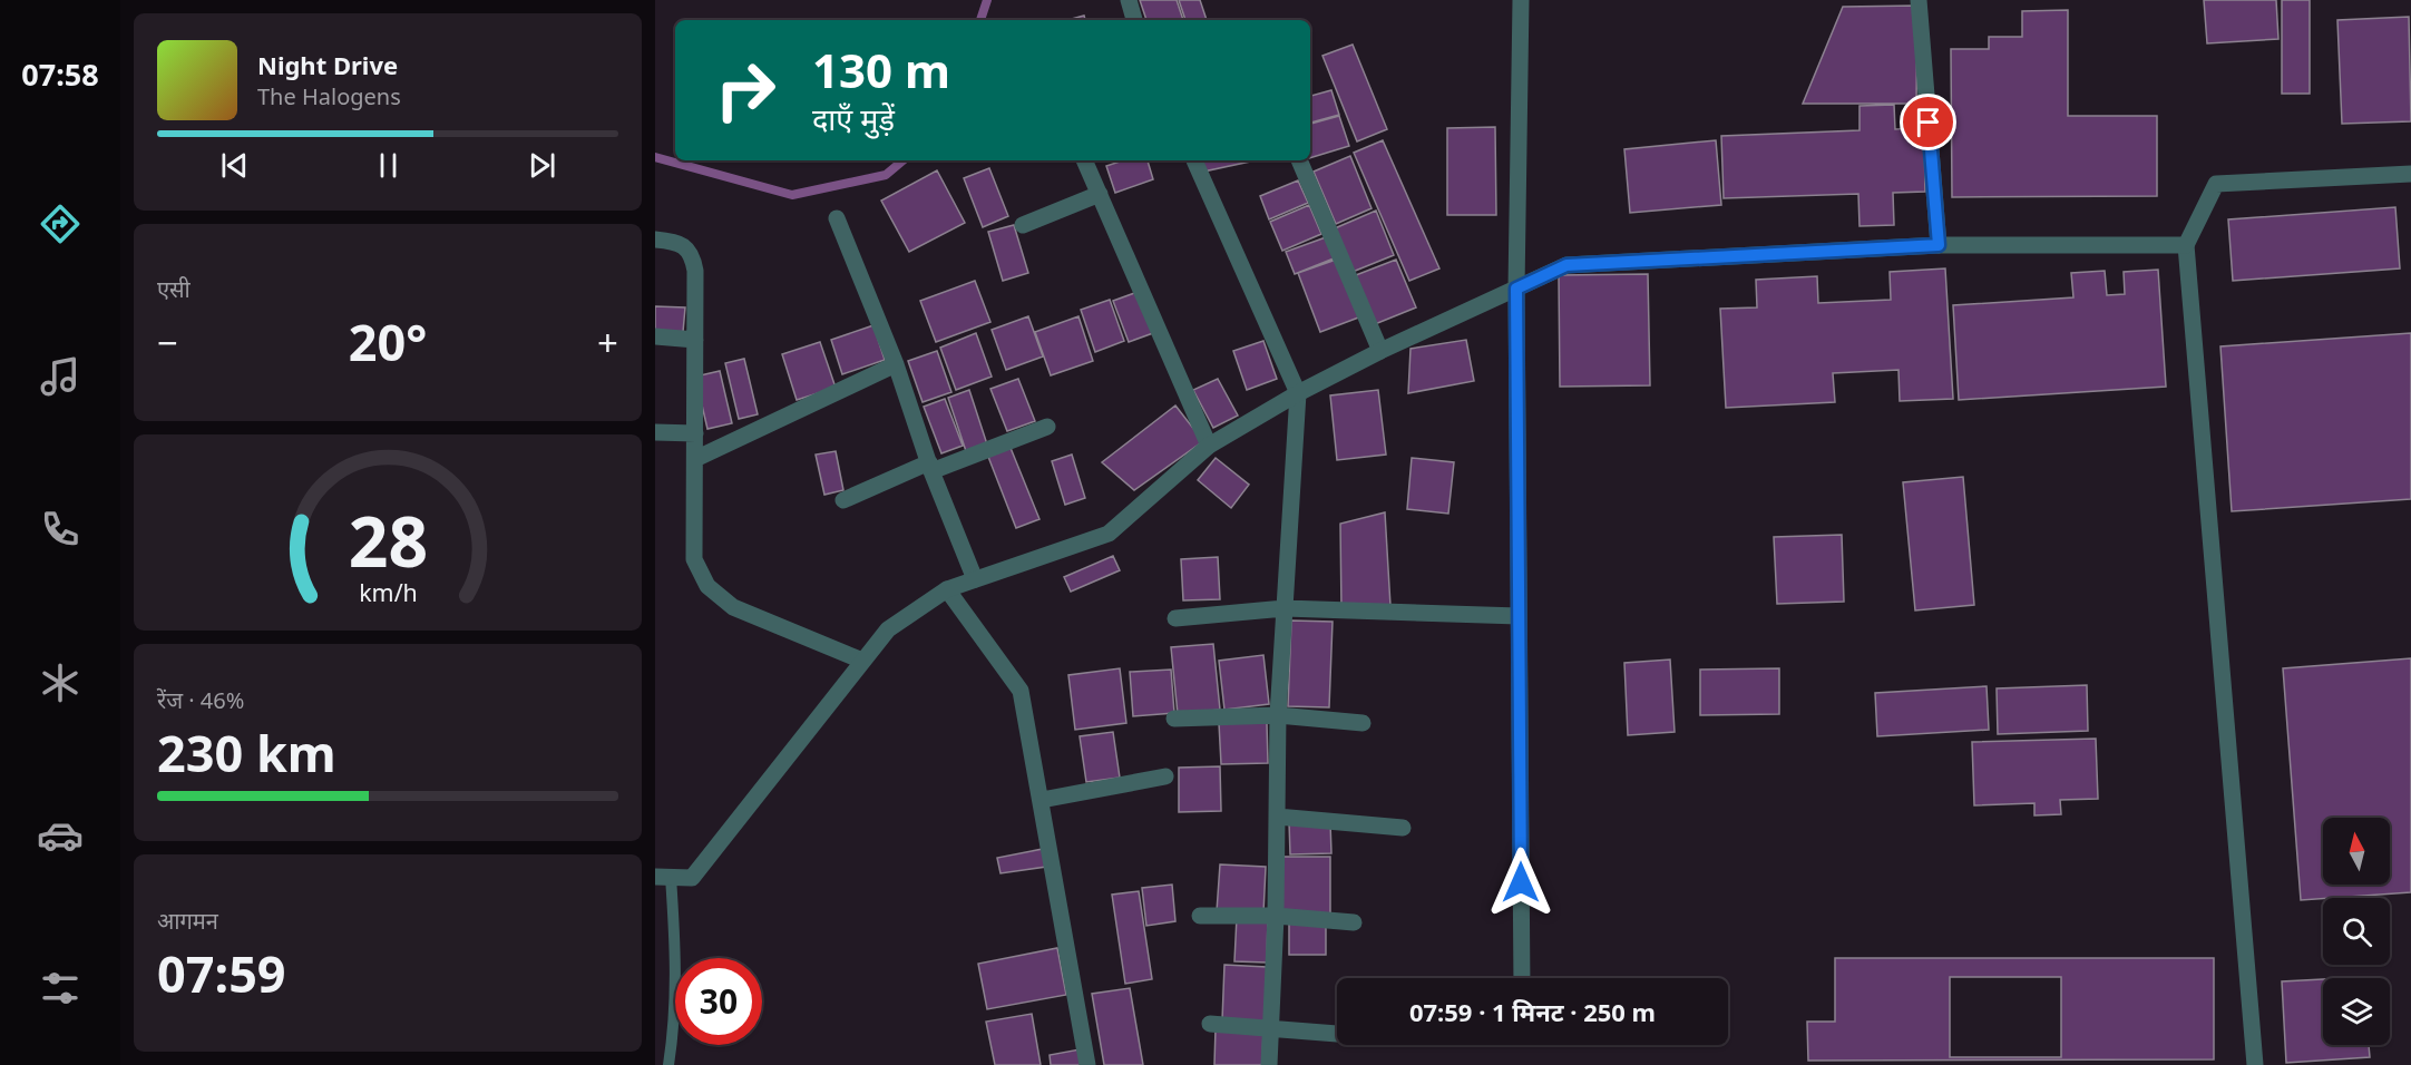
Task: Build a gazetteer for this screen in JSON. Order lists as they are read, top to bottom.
{
  "north": "top",
  "page": {
    "tabs": "07:58",
    "turn": ["130 m", "दाएँ मुड़ें"],
    "song": ["Night Drive", "The Halogens"],
    "tile": [
      "एसी",
      ["रेंज · 46%", "230 km"],
      ["आगमन", "07:59"]
    ],
    "heat": ["−", "20°", "+"],
    "limit": "30",
    "trip": "07:59 · 1 मिनट · 250 m",
    "gauge": ["28", "km/h"]
  }
}
